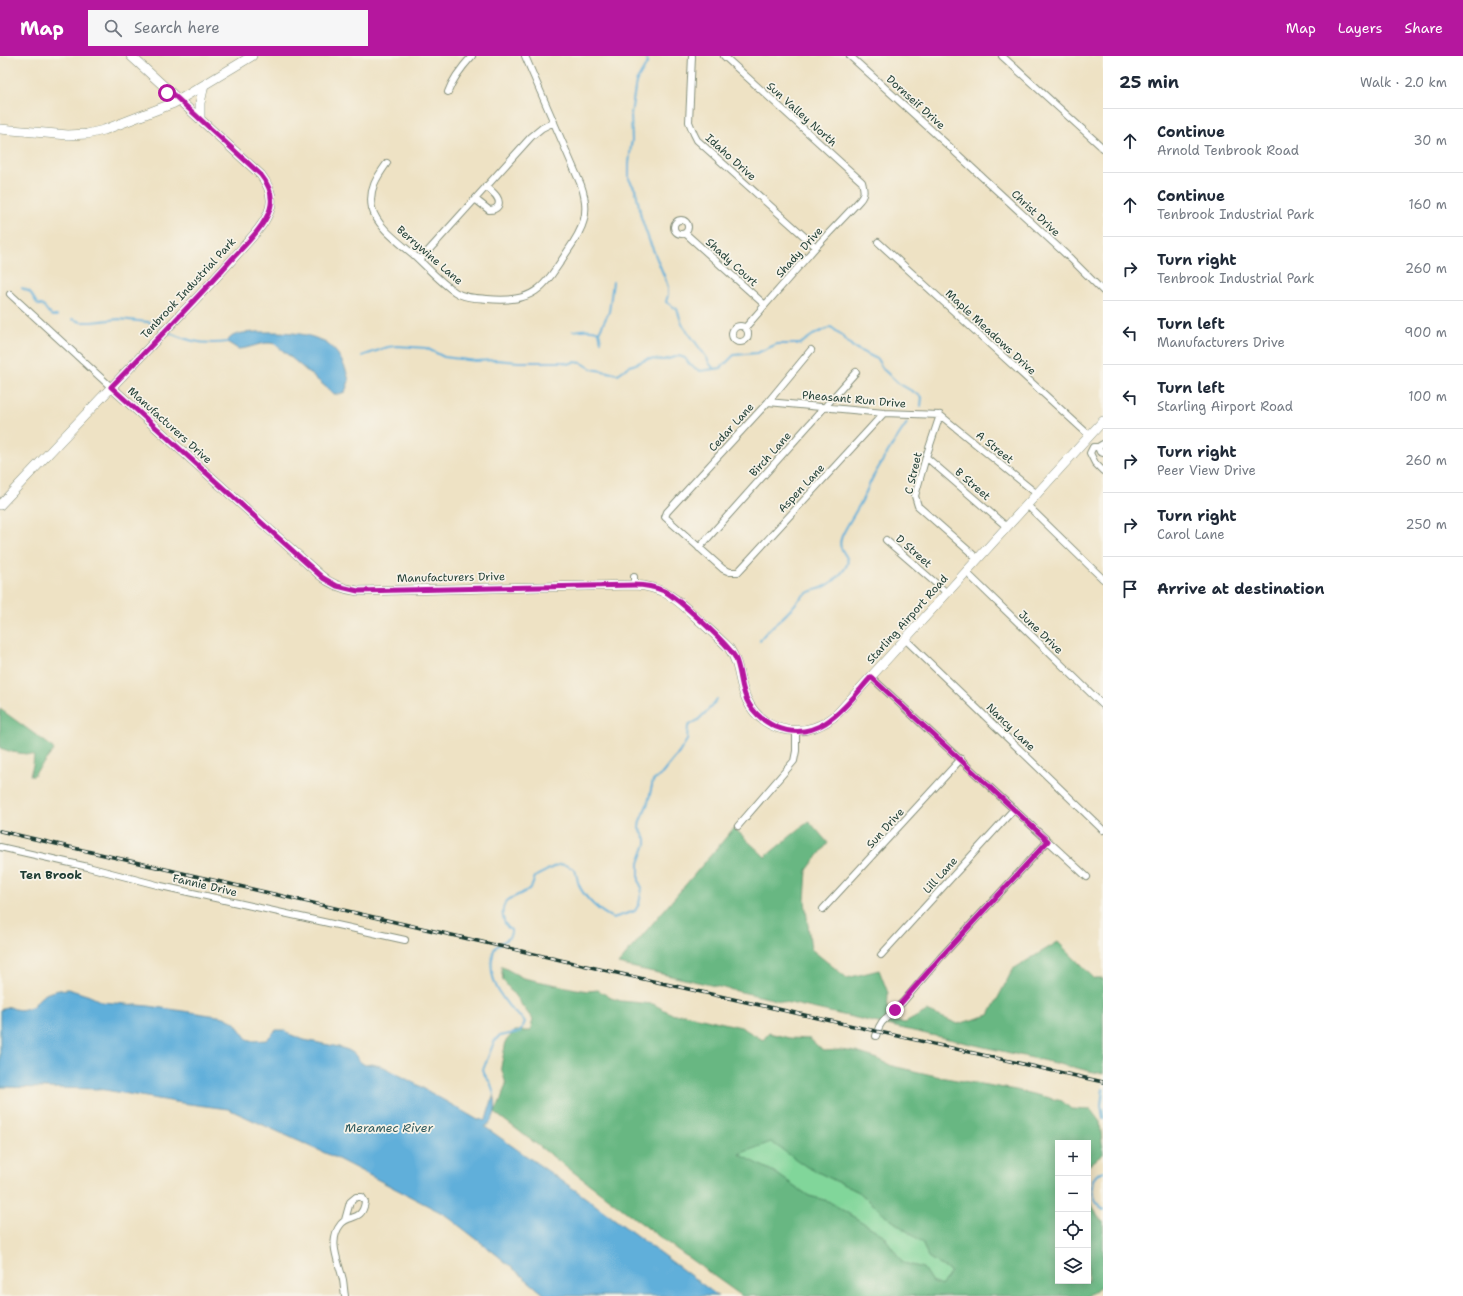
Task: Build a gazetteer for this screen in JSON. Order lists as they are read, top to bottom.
{
  "streets": {
    "street": [
      "Dornseif Drive",
      "Sun Valley North",
      "Idaho Drive",
      "Christ Drive",
      "Shady Drive",
      "Berrywine Lane",
      "Shady Court",
      "Tenbrook Industrial Park",
      "Maple Meadows Drive",
      "Pheasant Run Drive",
      "Manufacturers Drive",
      "Cedar Lane",
      "A Street",
      "Birch Lane",
      "C Street",
      "B Street",
      "Aspen Lane",
      "D Street",
      "Starling Airport Road",
      "June Drive",
      "Nancy Lane",
      "Sun Drive",
      "Lill Lane",
      "Fannie Drive"
    ]
  },
  "crossings": [
    ["Dornseif Drive", "Christ Drive"],
    ["Sun Valley North", "Shady Drive"],
    ["Idaho Drive", "Shady Drive"],
    ["Shady Drive", "Shady Court"],
    ["Tenbrook Industrial Park", "Manufacturers Drive"],
    ["Maple Meadows Drive", "Starling Airport Road"],
    ["Pheasant Run Drive", "Cedar Lane"],
    ["Pheasant Run Drive", "A Street"],
    ["Pheasant Run Drive", "Birch Lane"],
    ["Pheasant Run Drive", "C Street"],
    ["Pheasant Run Drive", "Aspen Lane"],
    ["Manufacturers Drive", "Starling Airport Road"],
    ["Cedar Lane", "Birch Lane"],
    ["Cedar Lane", "Aspen Lane"],
    ["A Street", "C Street"],
    ["A Street", "Starling Airport Road"],
    ["Birch Lane", "Aspen Lane"],
    ["C Street", "B Street"],
    ["C Street", "Starling Airport Road"],
    ["B Street", "Starling Airport Road"],
    ["D Street", "Starling Airport Road"],
    ["Starling Airport Road", "June Drive"],
    ["Starling Airport Road", "Nancy Lane"]
  ],
  "districts": ["Ten Brook"],
  "water": ["Meramec River"],
  "page": {
    "header": "Map",
    "search": "Search here",
    "nav": ["Map", "Layers", "Share"],
    "heading": ["25 min", "Walk · 2.0 km"],
    "list": [
      ["Continue", "Arnold Tenbrook Road", "30 m"],
      ["Continue", "Tenbrook Industrial Park", "160 m"],
      ["Turn right", "Tenbrook Industrial Park", "260 m"],
      ["Turn left", "Manufacturers Drive", "900 m"],
      ["Turn left", "Starling Airport Road", "100 m"],
      ["Turn right", "Peer View Drive", "260 m"],
      ["Turn right", "Carol Lane", "250 m"],
      "Arrive at destination"
    ],
    "map_buttons": ["+", "−"]
  }
}
